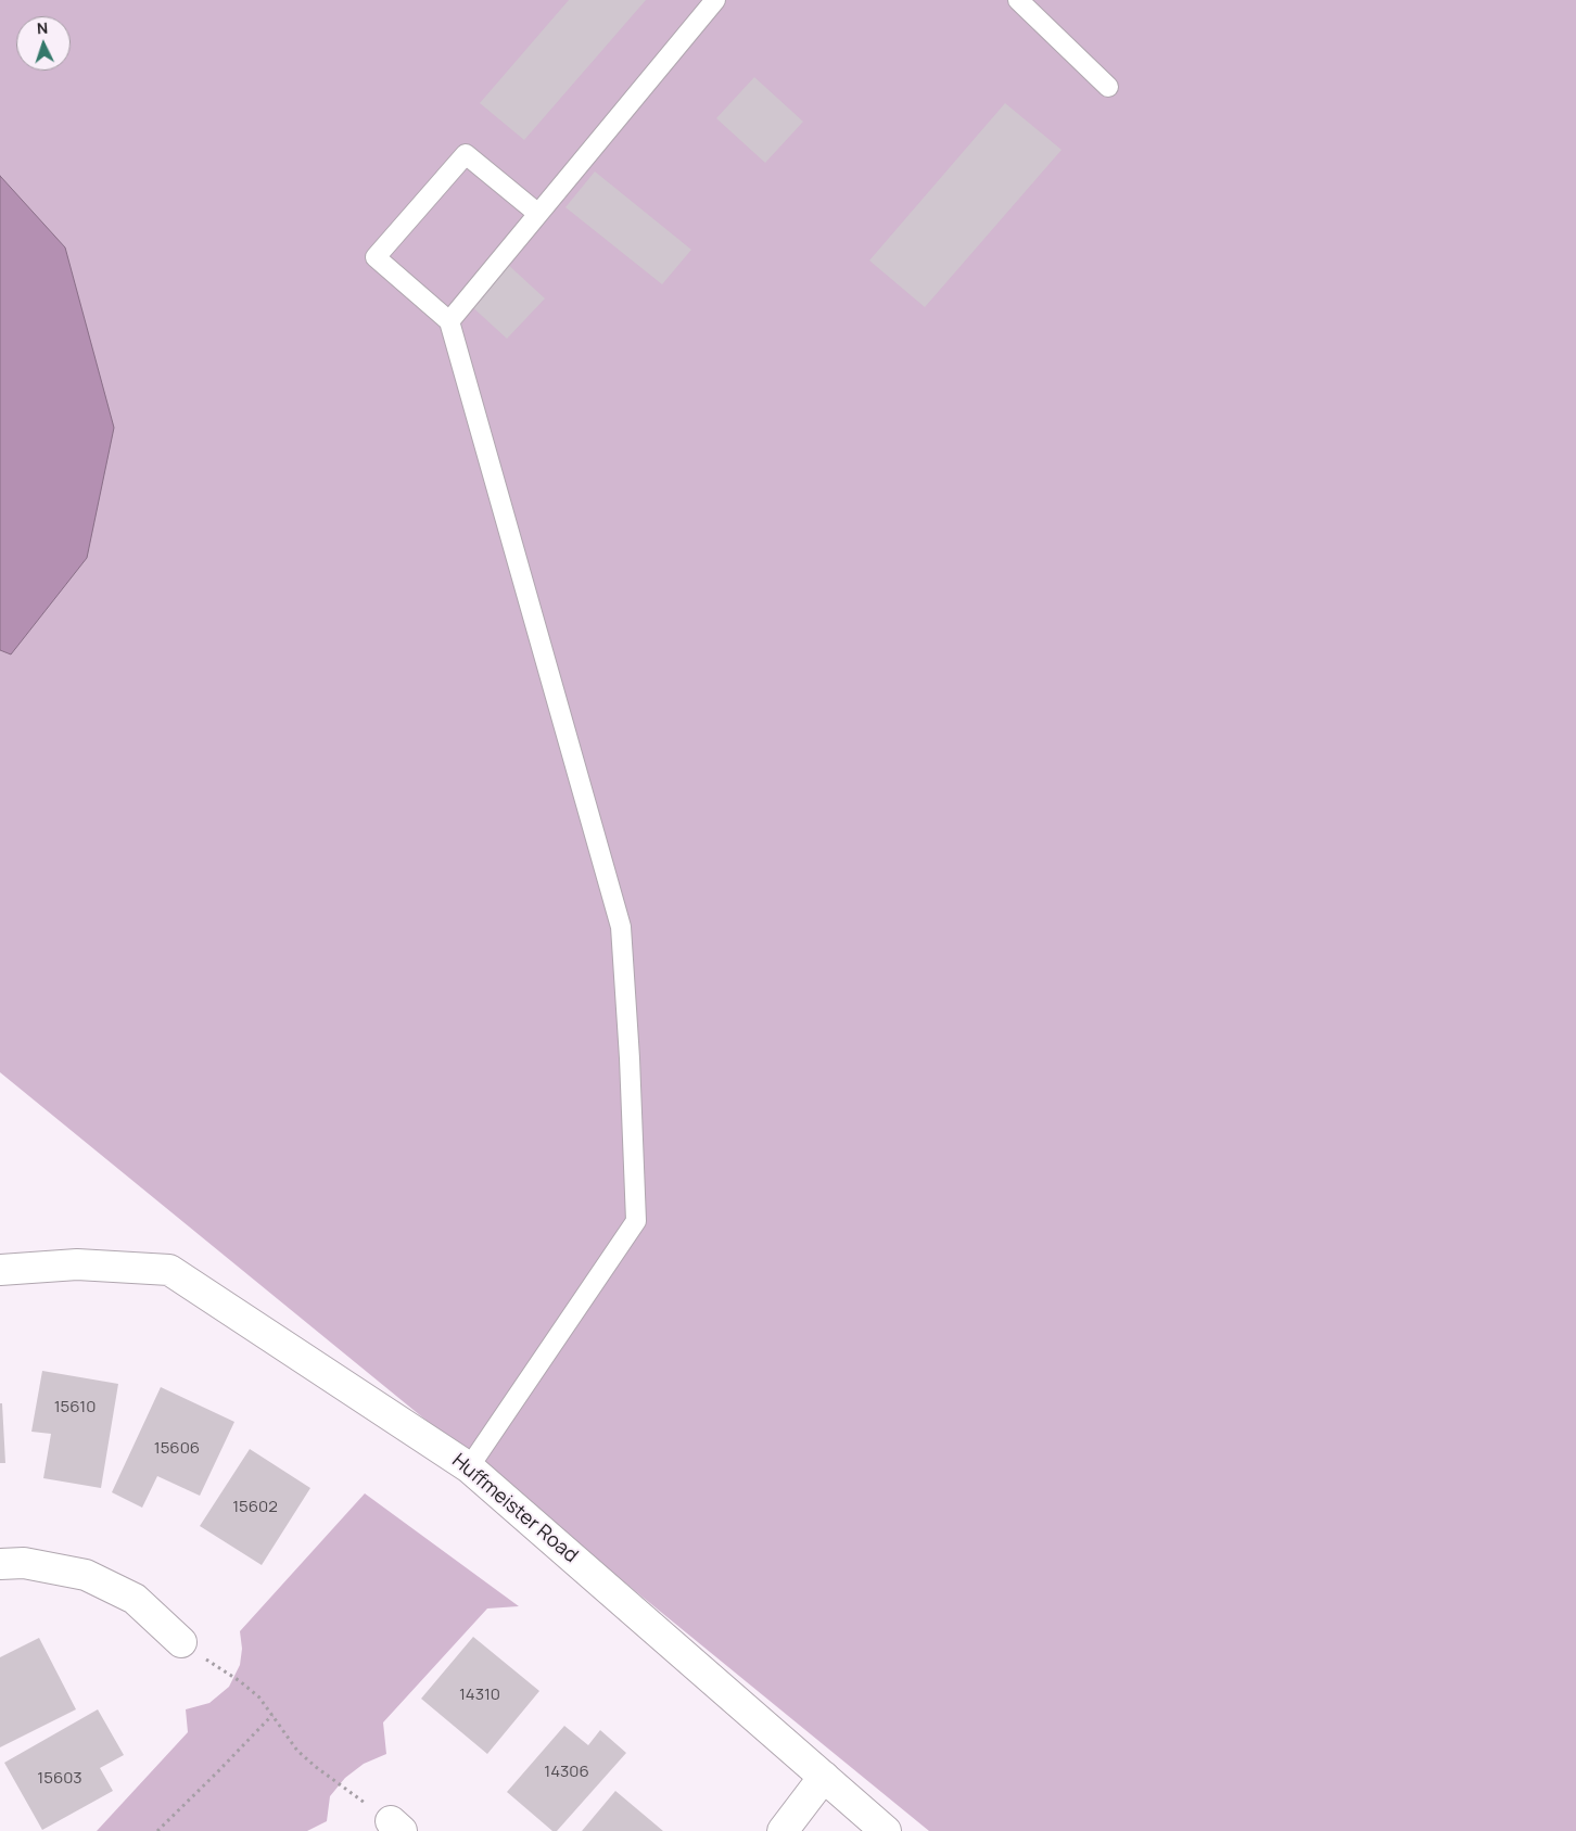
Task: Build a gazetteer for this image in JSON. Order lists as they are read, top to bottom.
{
  "streets": {
    "street": ["Huffmeister Road"]
  },
  "house_numbers": [
    "15610",
    "15606",
    "15602",
    "14310",
    "14306",
    "15603"
  ],
  "north": "top"
}
